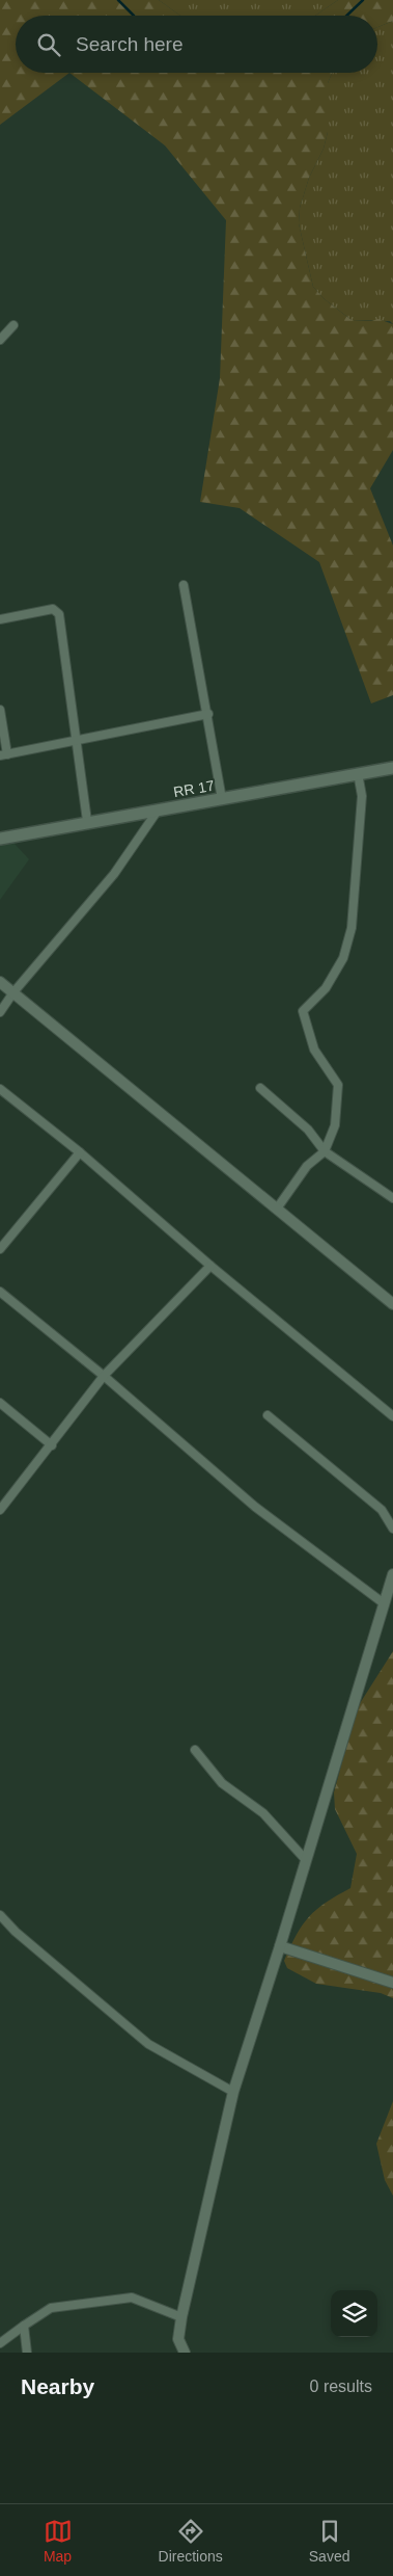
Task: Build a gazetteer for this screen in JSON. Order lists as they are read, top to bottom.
{
  "streets": {
    "main road": ["RR 17"]
  },
  "page": {
    "search": "Search here",
    "heading": ["Nearby", "0 results"],
    "nav": ["Map", "Directions", "Saved"]
  }
}
